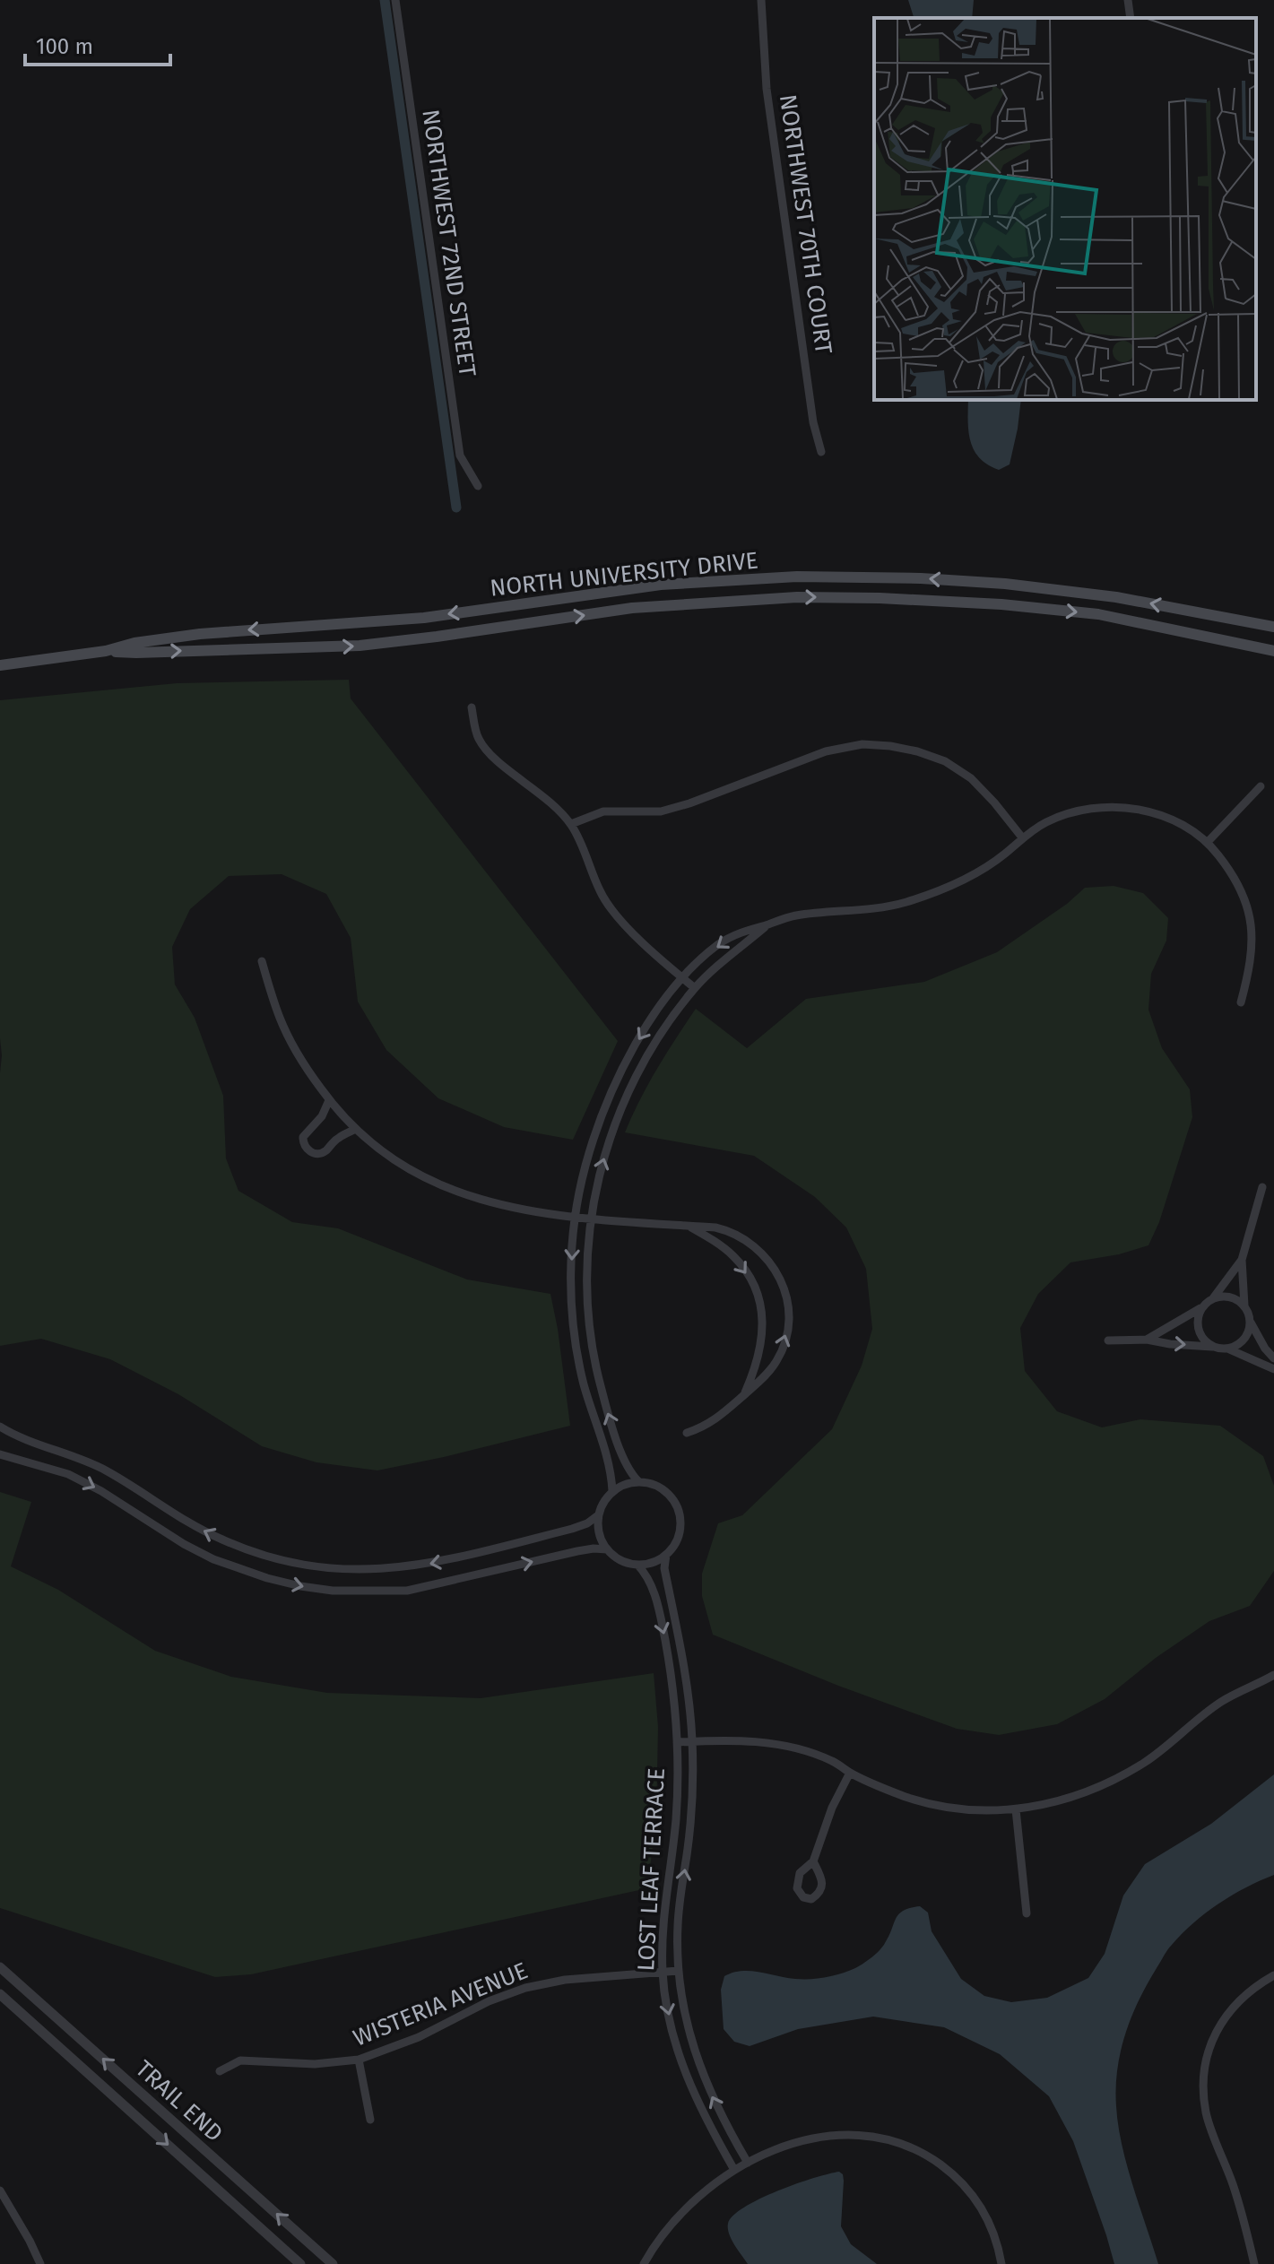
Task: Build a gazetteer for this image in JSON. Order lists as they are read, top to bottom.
{
  "streets": {
    "main road": ["NORTH UNIVERSITY DRIVE"],
    "street": [
      "NORTHWEST 70TH COURT",
      "NORTHWEST 72ND STREET",
      "LOST LEAF TERRACE",
      "WISTERIA AVENUE",
      "TRAIL END"
    ]
  },
  "crossings": [
    ["LOST LEAF TERRACE", "WISTERIA AVENUE"]
  ],
  "scale_bar": "100 m"
}
